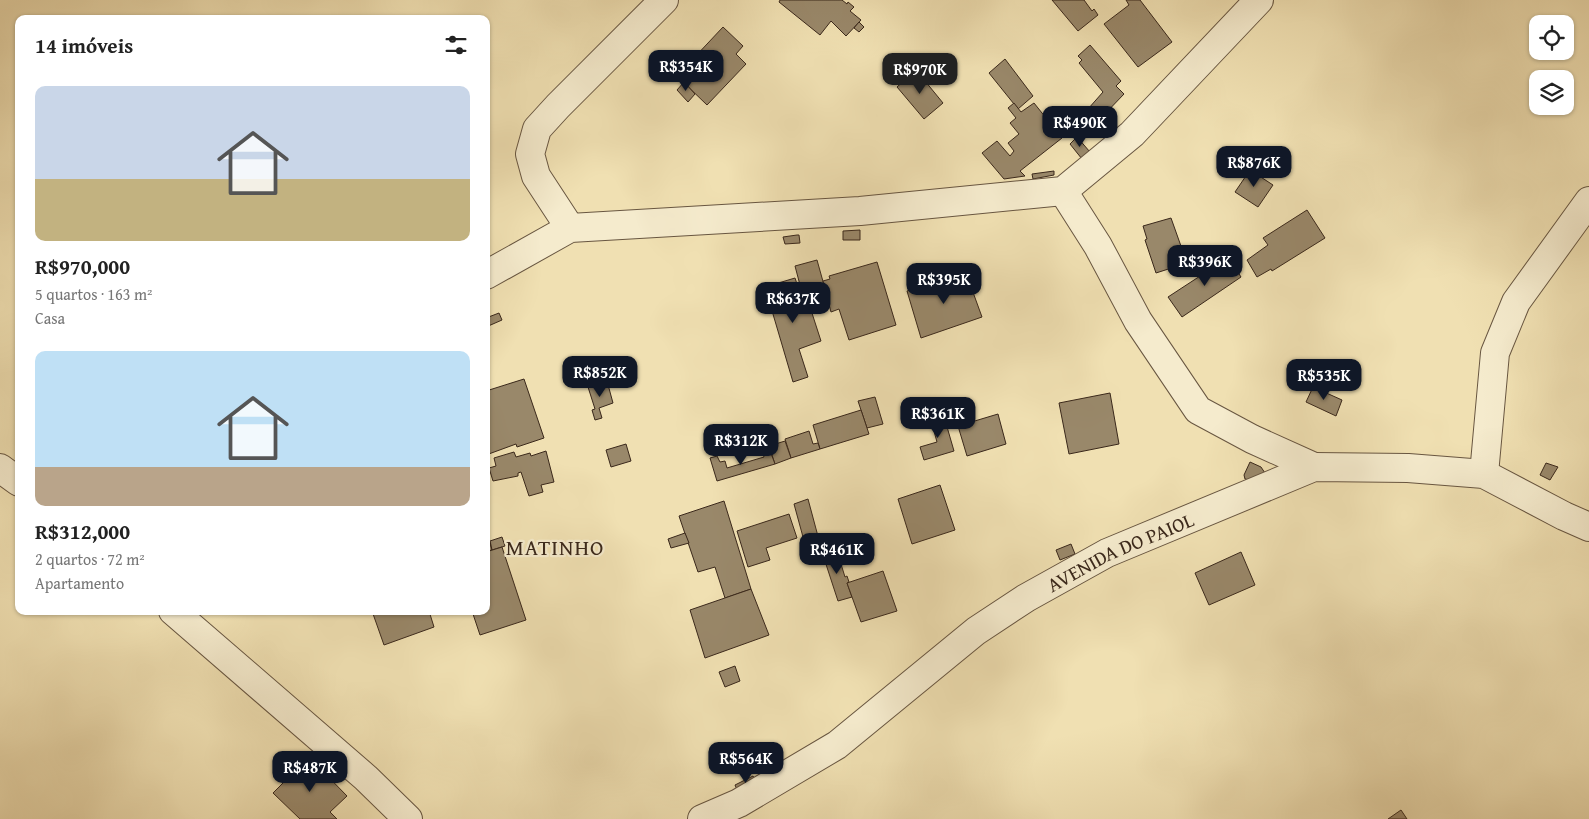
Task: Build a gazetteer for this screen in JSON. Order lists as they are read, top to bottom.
{
  "streets": {
    "street": ["AVENIDA DO PAIOL"]
  },
  "districts": ["MATINHO"],
  "page": {
    "heading": "14 imóveis",
    "price": [
      "R$354K",
      "R$970K",
      "R$490K",
      "R$876K",
      "R$396K",
      "R$395K",
      "R$637K",
      "R$852K",
      "R$535K",
      "R$361K",
      "R$312K",
      "R$461K",
      "R$564K",
      "R$487K"
    ],
    "list": [
      {
        "name": "R$970,000",
        "note": "5 quartos · 163 m² · Casa"
      },
      {
        "name": "R$312,000",
        "note": "2 quartos · 72 m² · Apartamento"
      }
    ]
  }
}
